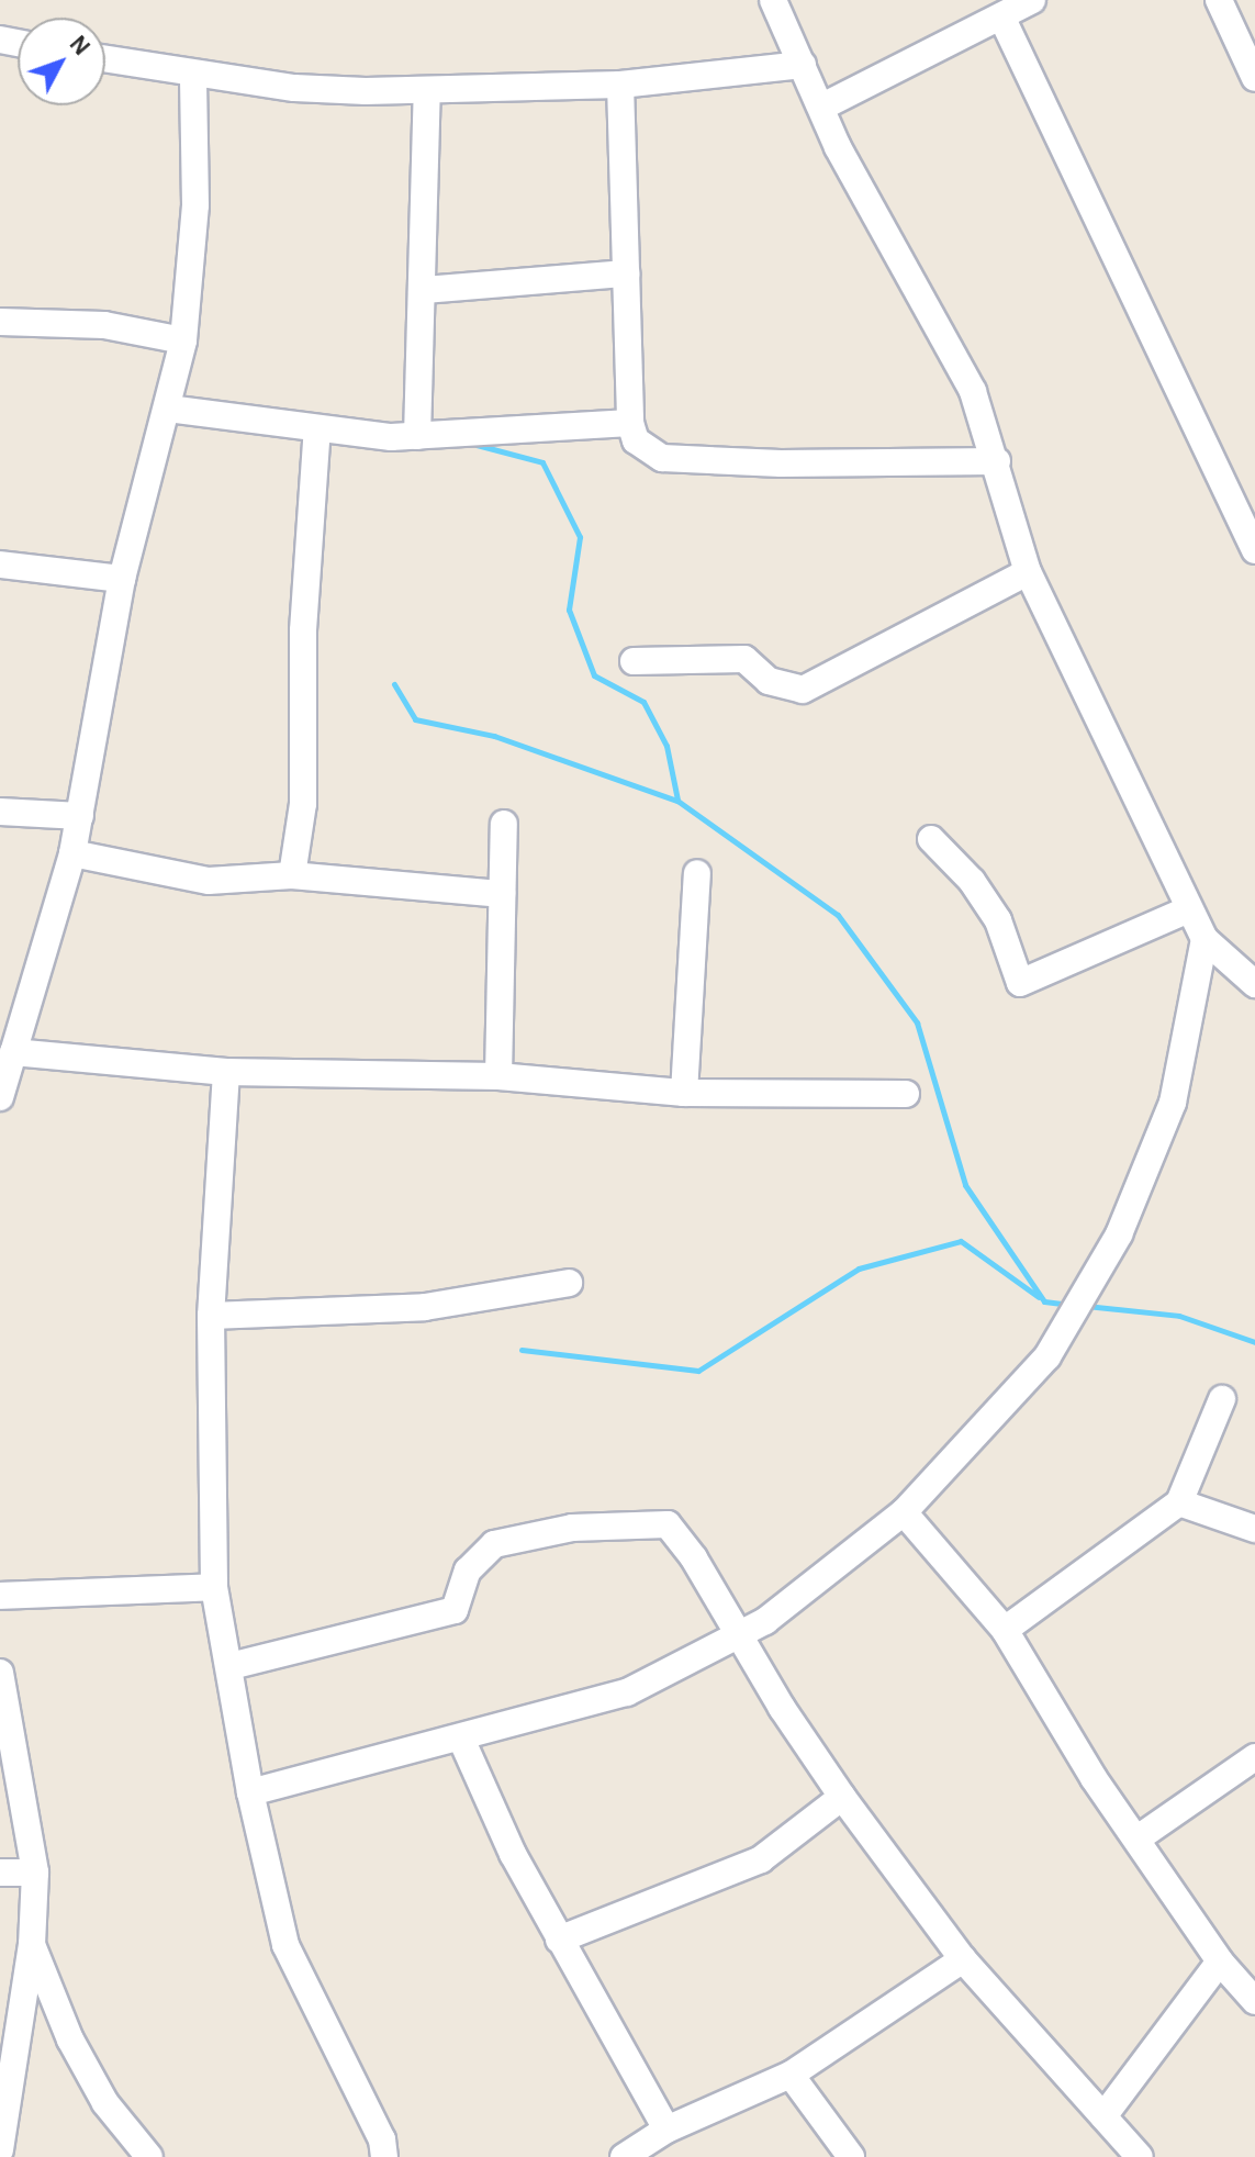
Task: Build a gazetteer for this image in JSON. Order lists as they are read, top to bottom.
{
  "north": "top right"
}
